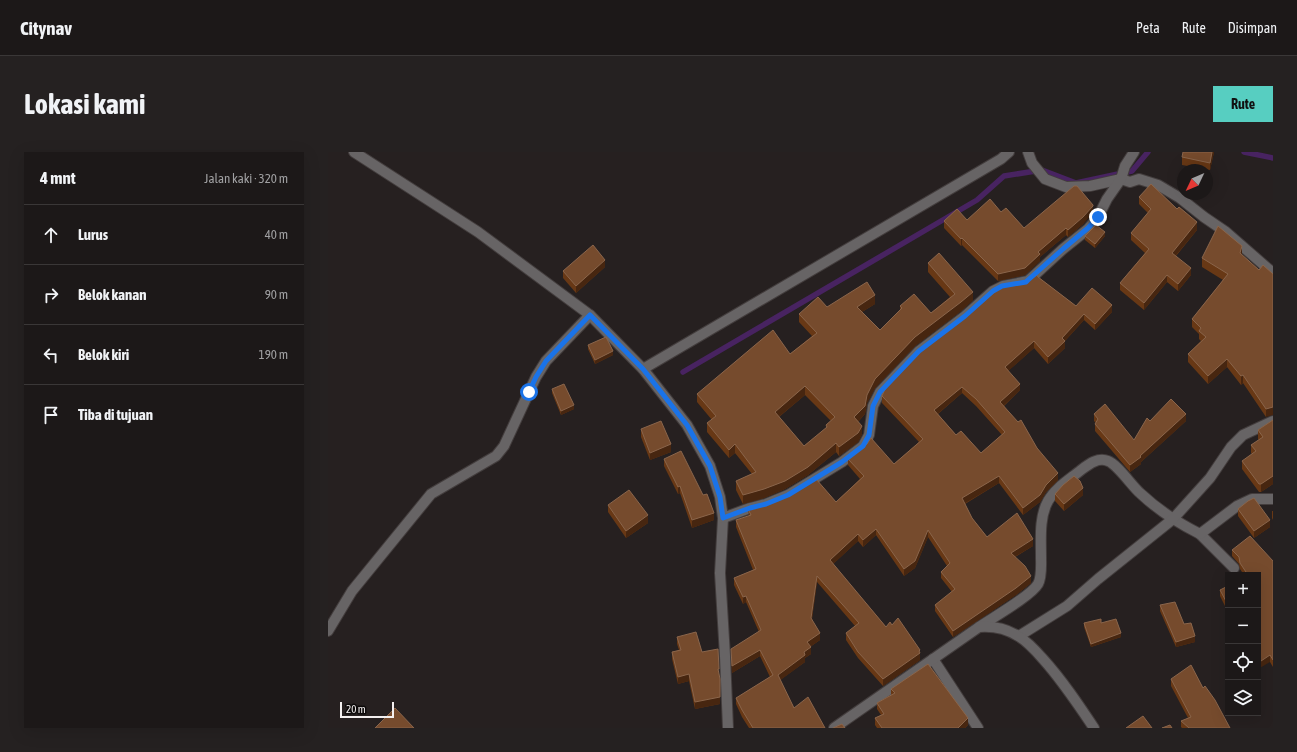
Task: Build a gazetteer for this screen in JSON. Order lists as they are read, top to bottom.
{
  "scale_bar": "20 m",
  "north": "bottom left",
  "page": {
    "header": "Citynav",
    "nav": ["Peta", "Rute", "Disimpan"],
    "buttons": "Rute",
    "title": "Lokasi kami",
    "heading": ["4 mnt", "Jalan kaki · 320 m"],
    "list": [
      ["Lurus", "40 m"],
      ["Belok kanan", "90 m"],
      ["Belok kiri", "190 m"],
      "Tiba di tujuan"
    ],
    "map_buttons": ["+", "−"],
    "scale": "20 m"
  }
}
